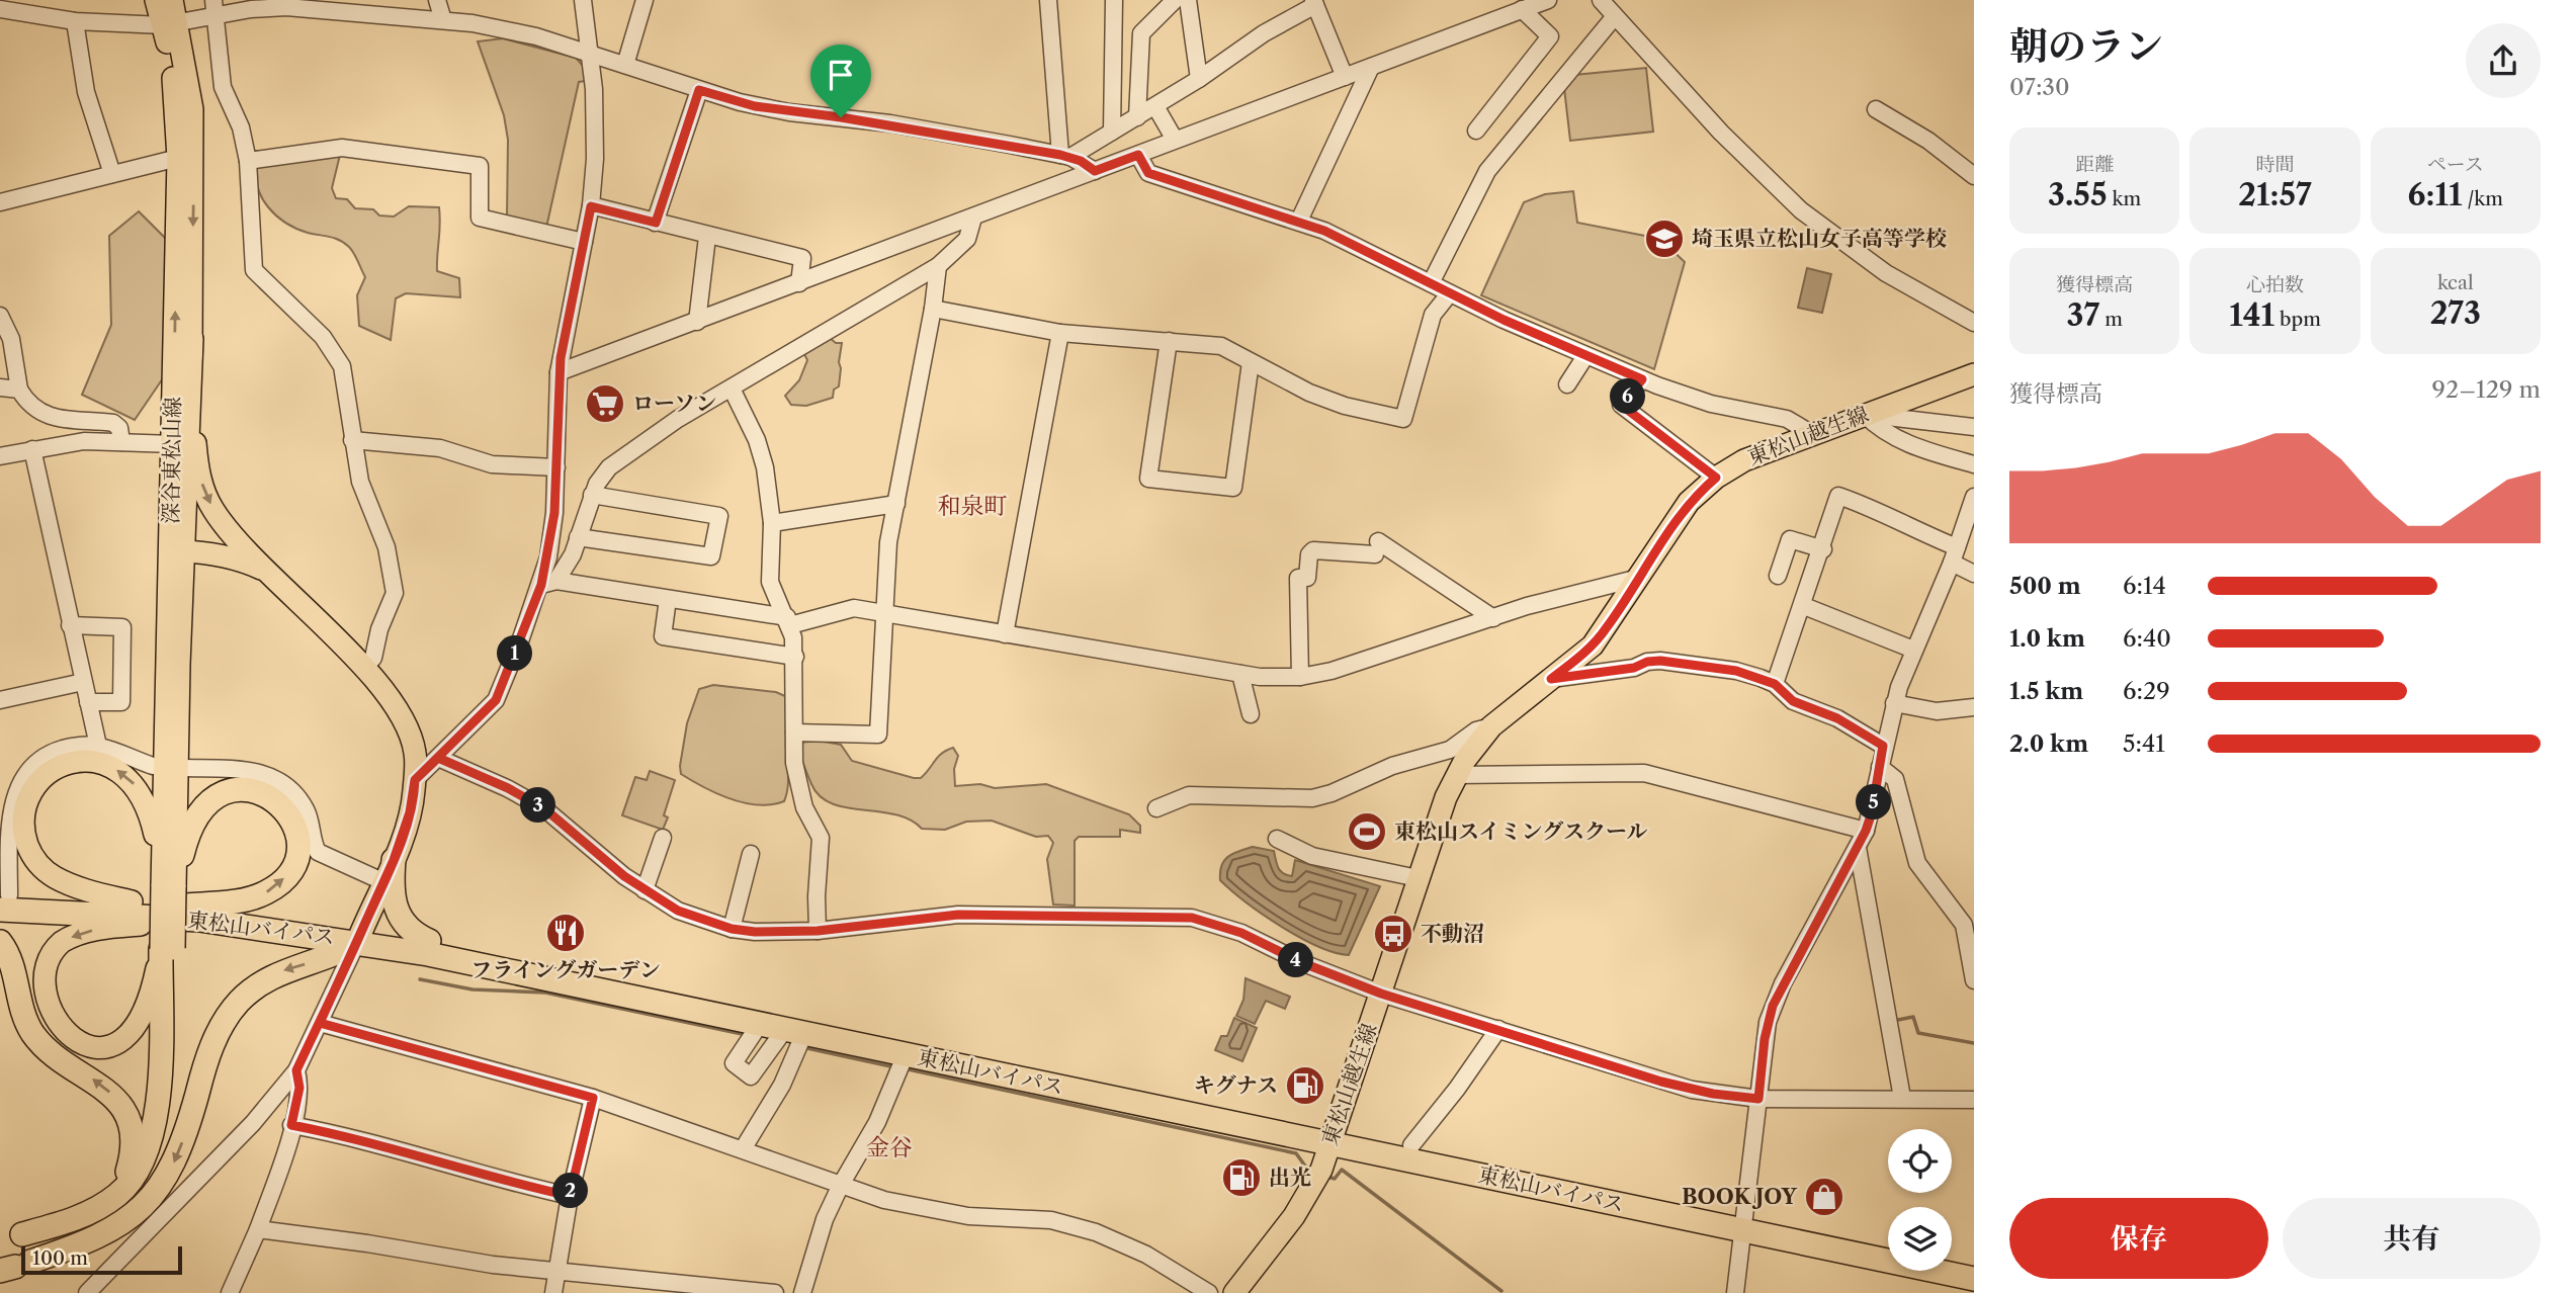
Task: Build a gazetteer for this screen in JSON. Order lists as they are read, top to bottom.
{
  "streets": {
    "highway": ["東松山バイパス"],
    "main road": ["東松山越生線", "深谷東松山線"]
  },
  "crossings": [
    ["東松山越生線", "東松山バイパス"],
    ["深谷東松山線", "東松山バイパス"]
  ],
  "districts": ["和泉町", "金谷"],
  "places": {
    "school or university": ["埼玉県立松山女子高等学校"],
    "supermarket": ["ローソン"],
    "sports": ["東松山スイミングスクール"],
    "restaurant": ["フライングガーデン"],
    "bus stop": ["不動沼"],
    "fuel station": ["キグナス", "出光"],
    "shop": ["BOOK JOY"]
  },
  "scale_bar": "100 m",
  "page": {
    "heading": ["朝のラン", "07:30"],
    "stats": [
      ["距離", "3.55 km"],
      ["時間", "21:57"],
      ["ペース", "6:11 /km"],
      ["獲得標高", "37 m"],
      ["心拍数", "141 bpm"],
      ["kcal", "273"]
    ],
    "chart": ["獲得標高", "92–129 m"],
    "pins": [
      "6",
      "1",
      "5",
      "3",
      "4",
      "2"
    ],
    "list": [
      {
        "name": "500 m",
        "note": "6:14"
      },
      {
        "name": "1.0 km",
        "note": "6:40"
      },
      {
        "name": "1.5 km",
        "note": "6:29"
      },
      {
        "name": "2.0 km",
        "note": "5:41"
      }
    ],
    "buttons": ["保存", "共有"],
    "scale": "100 m"
  }
}
